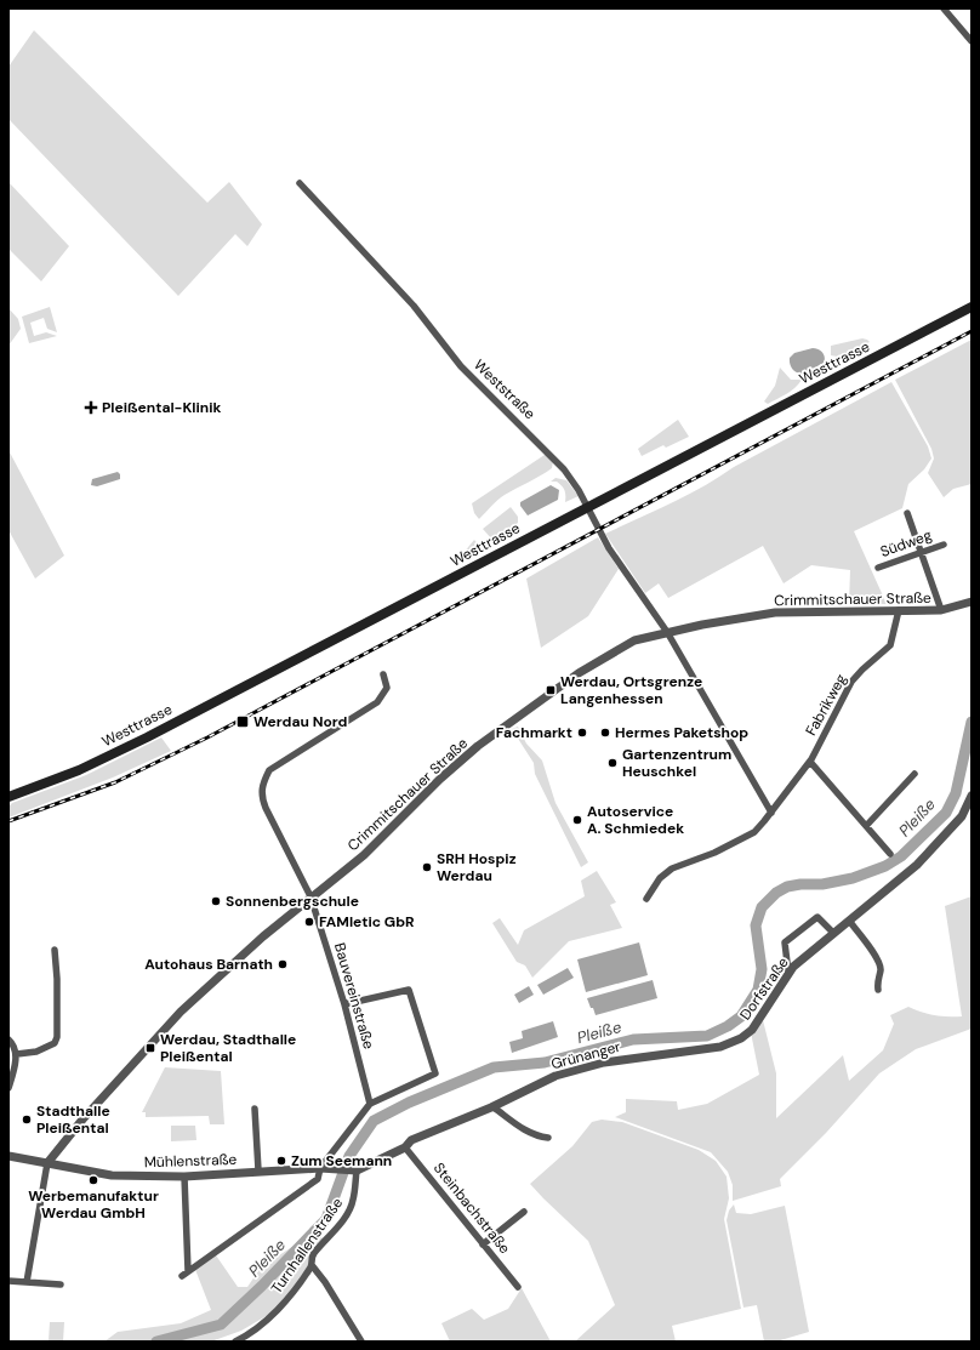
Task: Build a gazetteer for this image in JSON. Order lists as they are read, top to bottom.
{
  "streets": {
    "main road": ["Westtrasse"],
    "street": [
      "Weststraße",
      "Südweg",
      "Crimmitschauer Straße",
      "Fabrikweg",
      "Dorfstraße",
      "Bauvereinstraße",
      "Grünanger",
      "Mühlenstraße",
      "Steinbachstraße",
      "Turnhallenstraße"
    ]
  },
  "crossings": [
    ["Weststraße", "Crimmitschauer Straße"],
    ["Crimmitschauer Straße", "Fabrikweg"],
    ["Crimmitschauer Straße", "Bauvereinstraße"],
    ["Crimmitschauer Straße", "Mühlenstraße"],
    ["Dorfstraße", "Grünanger"],
    ["Grünanger", "Mühlenstraße"],
    ["Grünanger", "Steinbachstraße"],
    ["Grünanger", "Turnhallenstraße"],
    ["Mühlenstraße", "Turnhallenstraße"]
  ],
  "water": ["Pleiße"],
  "places": {
    "health": ["Pleißental-Klinik"],
    "transit": ["Werdau, Ortsgrenze Langenhessen", "Werdau Nord", "Werdau, Stadthalle Pleißental"],
    "other": [
      "Fachmarkt",
      "Hermes Paketshop",
      "Gartenzentrum Heuschkel",
      "Autoservice A. Schmiedek",
      "SRH Hospiz Werdau",
      "Sonnenbergschule",
      "FAMletic GbR",
      "Autohaus Barnath",
      "Stadthalle Pleißental",
      "Zum Seemann",
      "Werbemanufaktur Werdau GmbH"
    ]
  }
}
